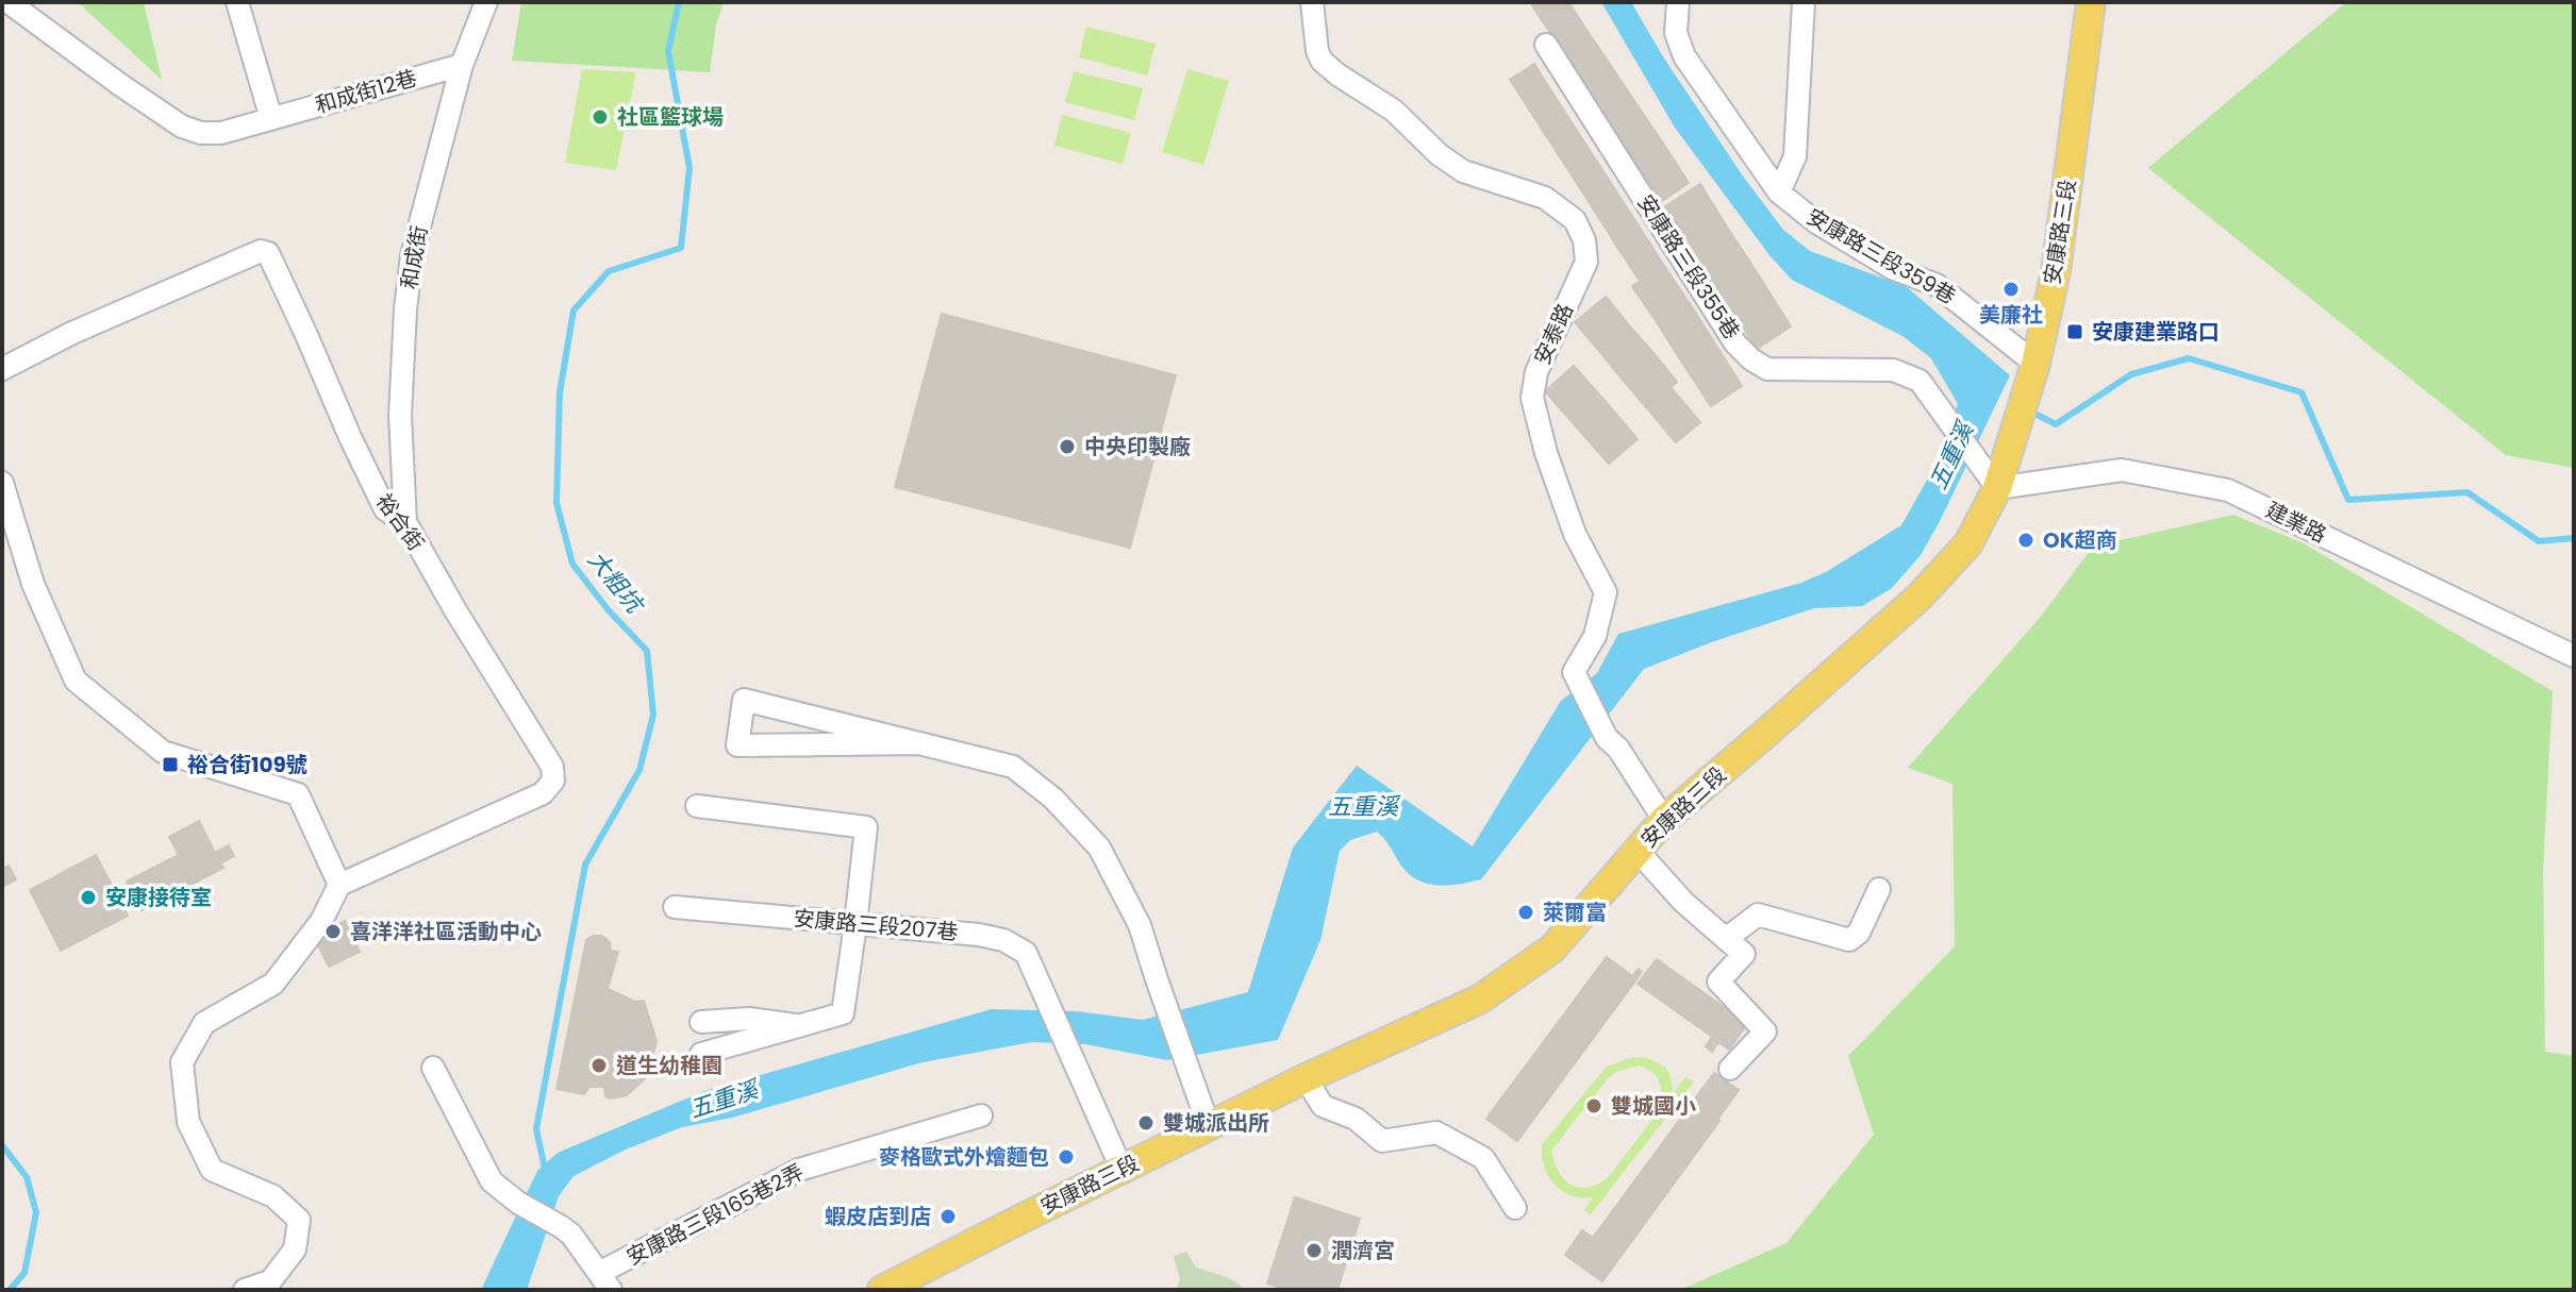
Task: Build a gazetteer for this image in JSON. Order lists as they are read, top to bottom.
{
  "streets": {
    "main road": ["安康路三段"],
    "street": [
      "和成街12巷",
      "安康路三段359巷",
      "和成街",
      "安康路三段355巷",
      "安泰路",
      "裕合街",
      "建業路",
      "安康路三段207巷",
      "安康路三段165巷2弄"
    ]
  },
  "crossings": [
    ["和成街12巷", "和成街"],
    ["安康路三段", "安康路三段359巷"],
    ["安康路三段", "安康路三段355巷"],
    ["安康路三段", "安泰路"],
    ["安康路三段", "建業路"],
    ["安康路三段", "安康路三段207巷"],
    ["和成街", "裕合街"],
    ["安康路三段355巷", "建業路"]
  ],
  "water": ["五重溪", "大粗坑"],
  "places": {
    "other": [
      "社區籃球場",
      "美廉社",
      "中央印製廠",
      "OK超商",
      "安康接待室",
      "萊爾富",
      "喜洋洋社區活動中心",
      "道生幼稚園",
      "雙城國小",
      "雙城派出所",
      "麥格歐式外燴麵包",
      "蝦皮店到店",
      "潤濟宮"
    ],
    "transit": ["安康建業路口", "裕合街109號"]
  }
}
